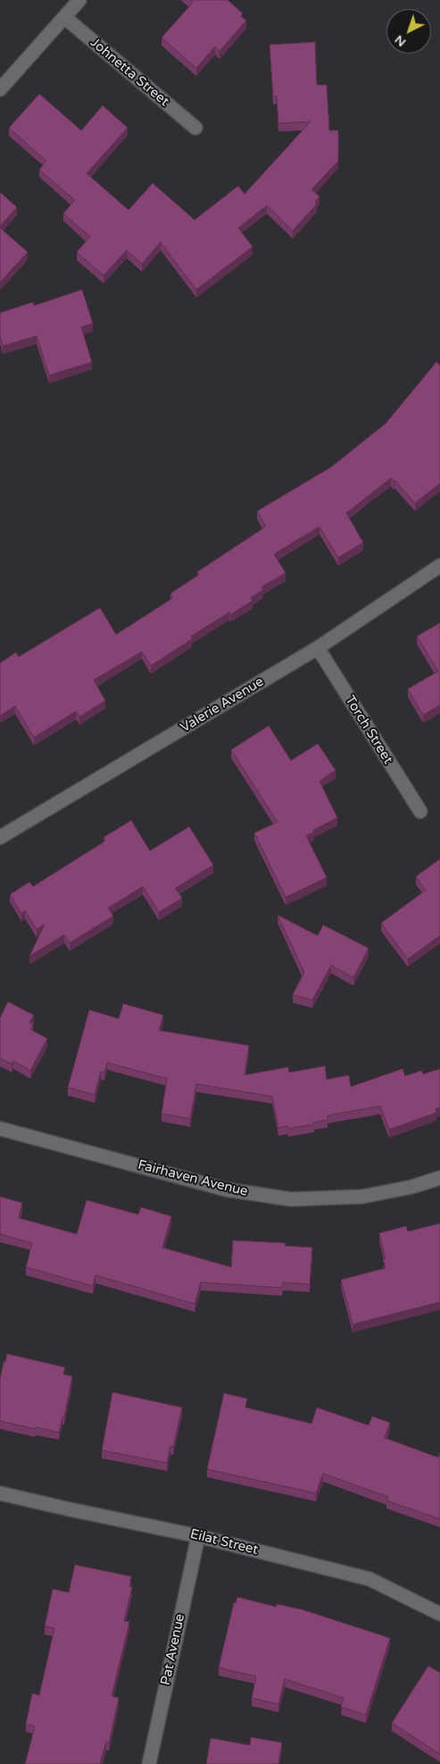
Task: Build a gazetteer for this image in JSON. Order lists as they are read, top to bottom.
{
  "streets": {
    "street": [
      "Johnetta Street",
      "Valerie Avenue",
      "Torch Street",
      "Fairhaven Avenue",
      "Eilat Street",
      "Pat Avenue"
    ]
  },
  "crossings": [
    ["Valerie Avenue", "Torch Street"],
    ["Eilat Street", "Pat Avenue"]
  ],
  "north": "bottom left"
}
